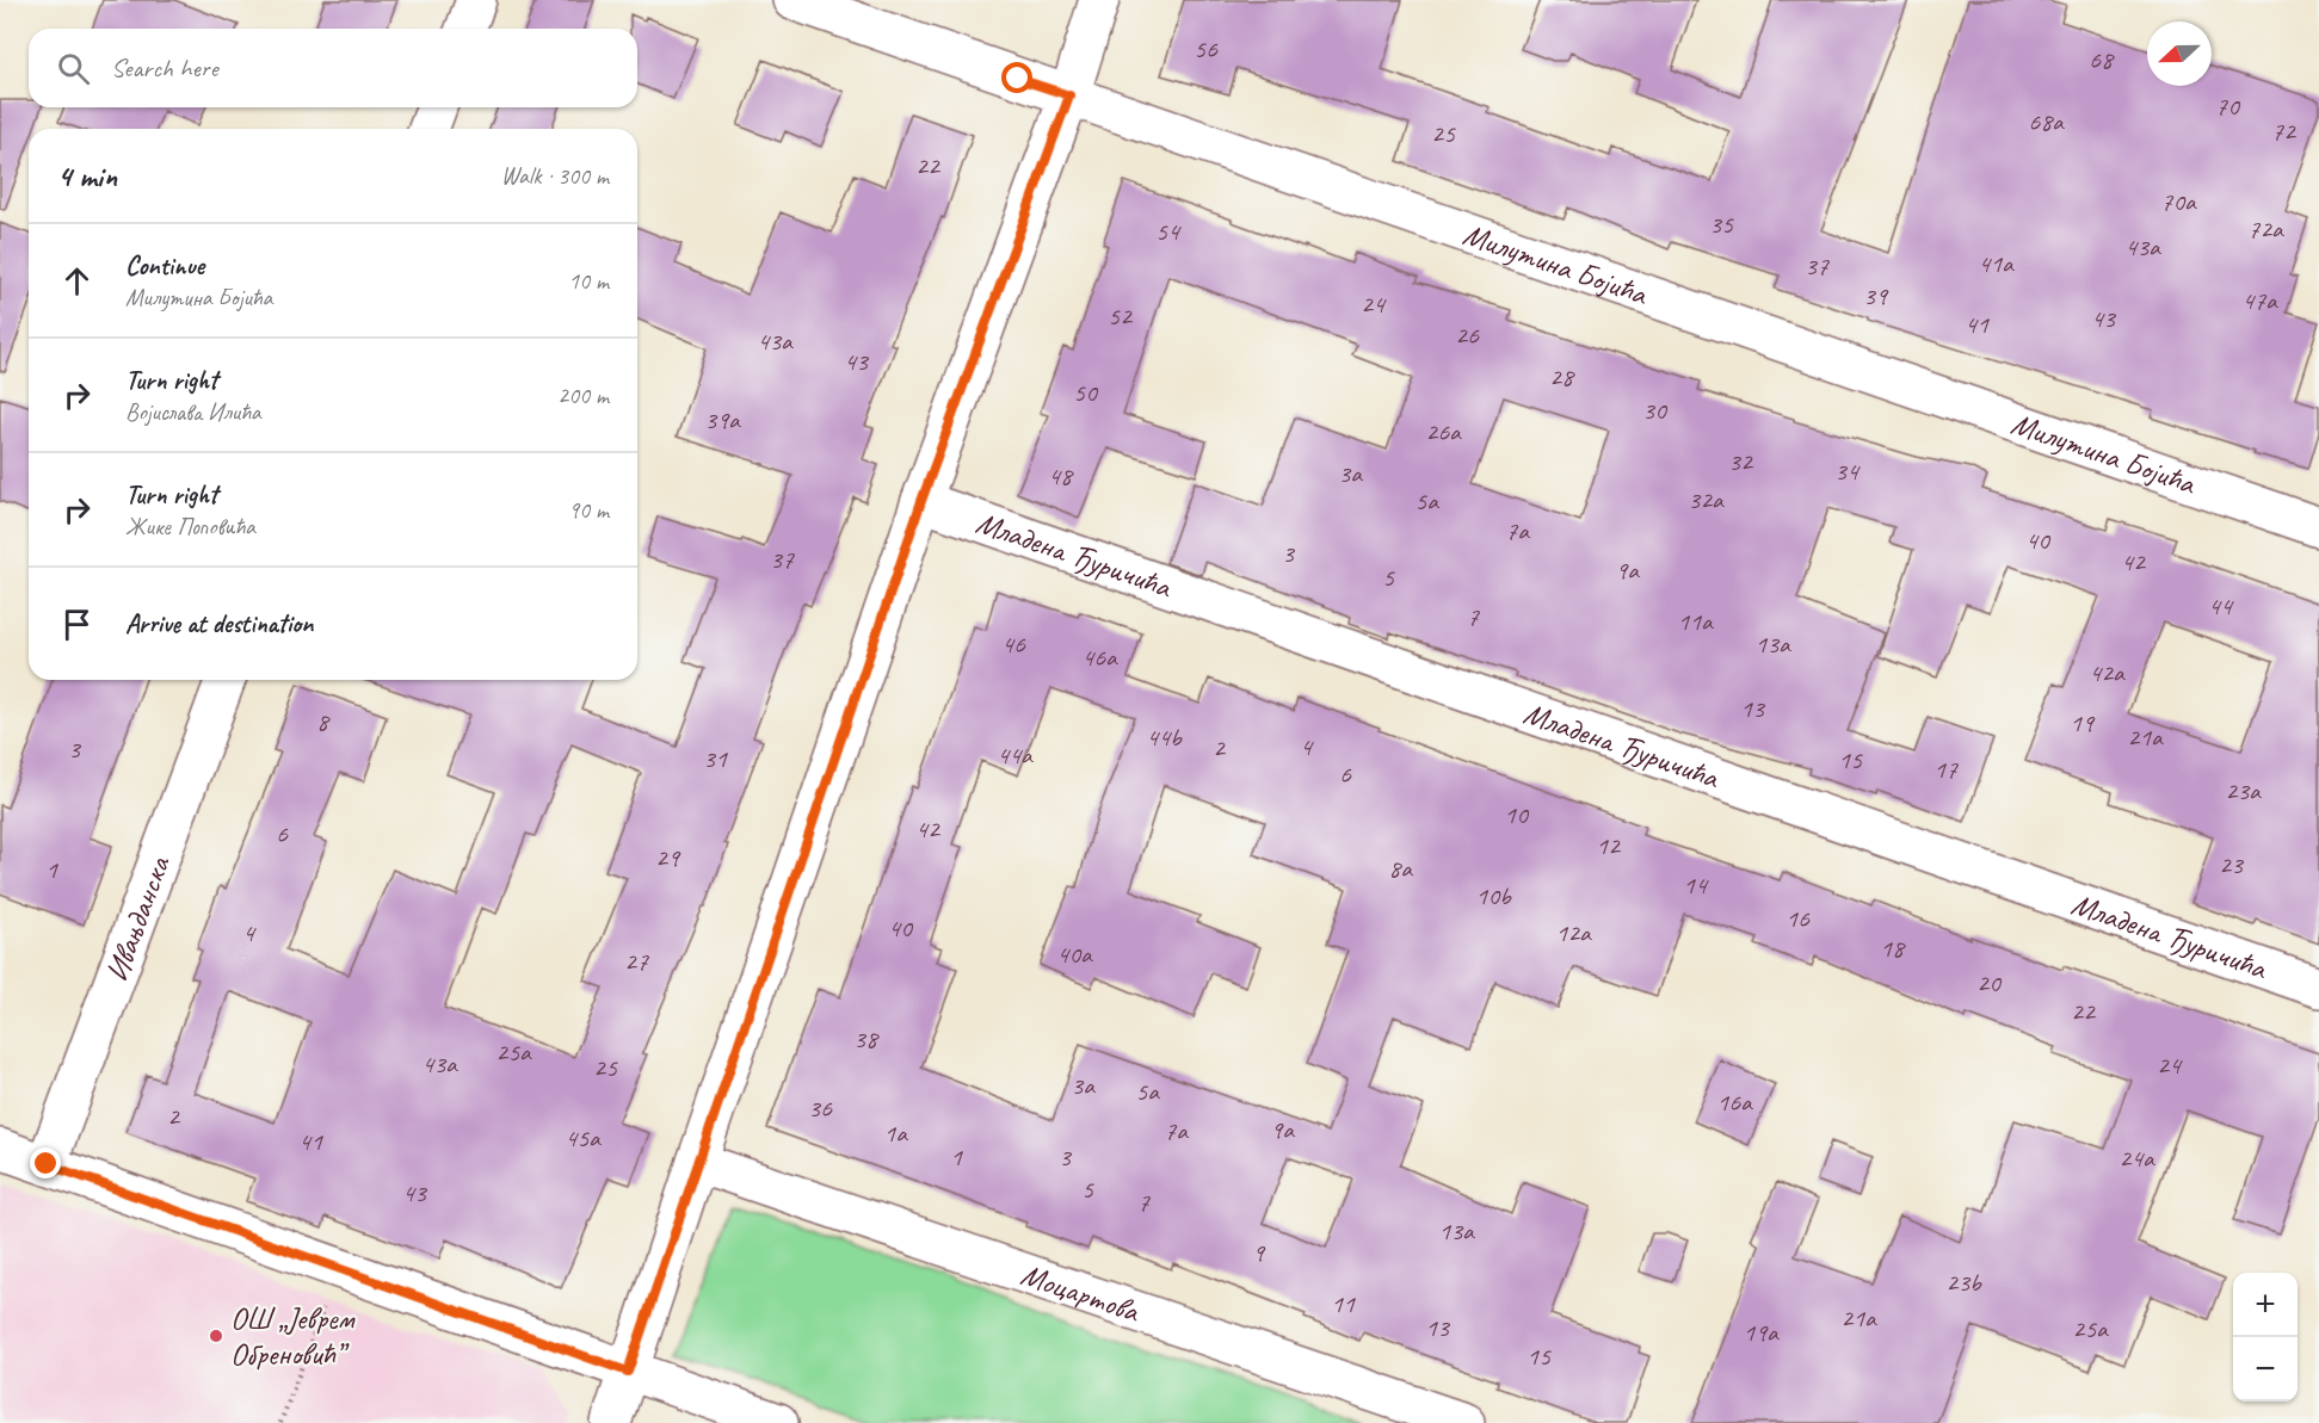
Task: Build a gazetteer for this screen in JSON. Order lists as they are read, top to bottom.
{
  "streets": {
    "street": [
      "Милутина Бојића",
      "Младена Ђуричића",
      "Ивањданска",
      "Моцартова"
    ]
  },
  "places": ["ОШ „Јеврем Обреновић”"],
  "house_numbers": [
    "56",
    "68",
    "70",
    "68a",
    "72",
    "25",
    "22",
    "70a",
    "35",
    "72a",
    "54",
    "43a",
    "41a",
    "37",
    "39",
    "47a",
    "24",
    "52",
    "43",
    "41",
    "26",
    "43a",
    "43",
    "28",
    "50",
    "30",
    "39a",
    "26a",
    "32",
    "34",
    "3a",
    "48",
    "32a",
    "5a",
    "7a",
    "40",
    "3",
    "37",
    "42",
    "9a",
    "5",
    "44",
    "7",
    "11a",
    "46",
    "13a",
    "46a",
    "42a",
    "13",
    "8",
    "19",
    "44b",
    "21a",
    "4",
    "2",
    "3",
    "44a",
    "31",
    "15",
    "17",
    "6",
    "23a",
    "10",
    "42",
    "6",
    "12",
    "29",
    "23",
    "8a",
    "1",
    "14",
    "10b",
    "16",
    "40",
    "4",
    "12a",
    "18",
    "40a",
    "27",
    "20",
    "22",
    "38",
    "25a",
    "43a",
    "24",
    "25",
    "3a",
    "5a",
    "16a",
    "36",
    "2",
    "9a",
    "7a",
    "1a",
    "45a",
    "41",
    "1",
    "3",
    "24a",
    "5",
    "43",
    "7",
    "13a",
    "9",
    "23b",
    "11",
    "21a",
    "13",
    "25a",
    "19a",
    "15"
  ],
  "north": "left",
  "page": {
    "search": "Search here",
    "heading": ["4 min", "Walk · 300 m"],
    "list": [
      ["Continue", "Милутина Бојића", "10 m"],
      ["Turn right", "Војислава Илића", "200 m"],
      ["Turn right", "Жике Поповића", "90 m"],
      "Arrive at destination"
    ],
    "map_buttons": ["+", "−"]
  }
}
